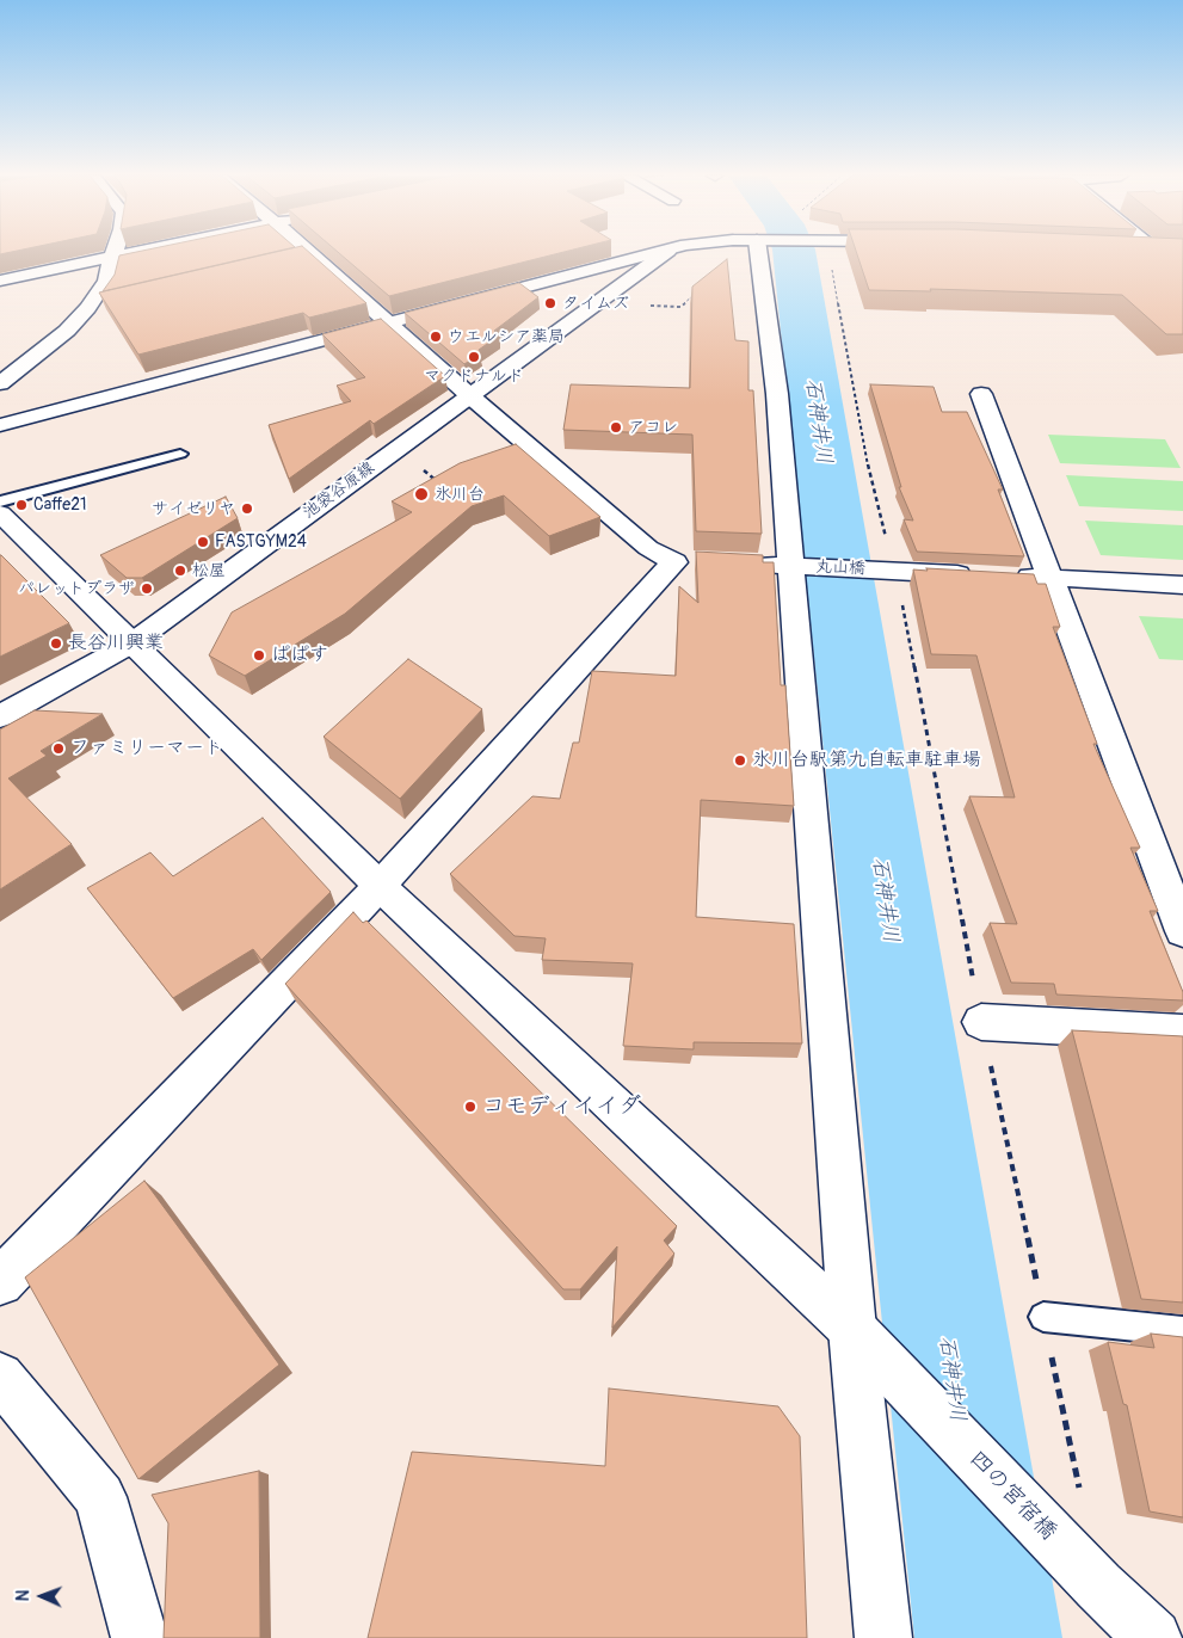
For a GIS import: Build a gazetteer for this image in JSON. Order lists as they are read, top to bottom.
{
  "streets": {
    "street": ["池袋谷原線", "丸山橋", "四の宮宿橋"]
  },
  "crossings": [
    ["池袋谷原線", "四の宮宿橋"]
  ],
  "water": ["石神井川"],
  "places": [
    "タイムズ",
    "ウエルシア薬局",
    "マクドナルド",
    "アコレ",
    "氷川台",
    "Caffe21",
    "サイゼリヤ",
    "FASTGYM24",
    "松屋",
    "パレットプラザ",
    "長谷川興業",
    "ぱぱす",
    "ファミリーマート",
    "氷川台駅第九自転車駐車場",
    "コモディイイダ"
  ],
  "north": "left"
}
